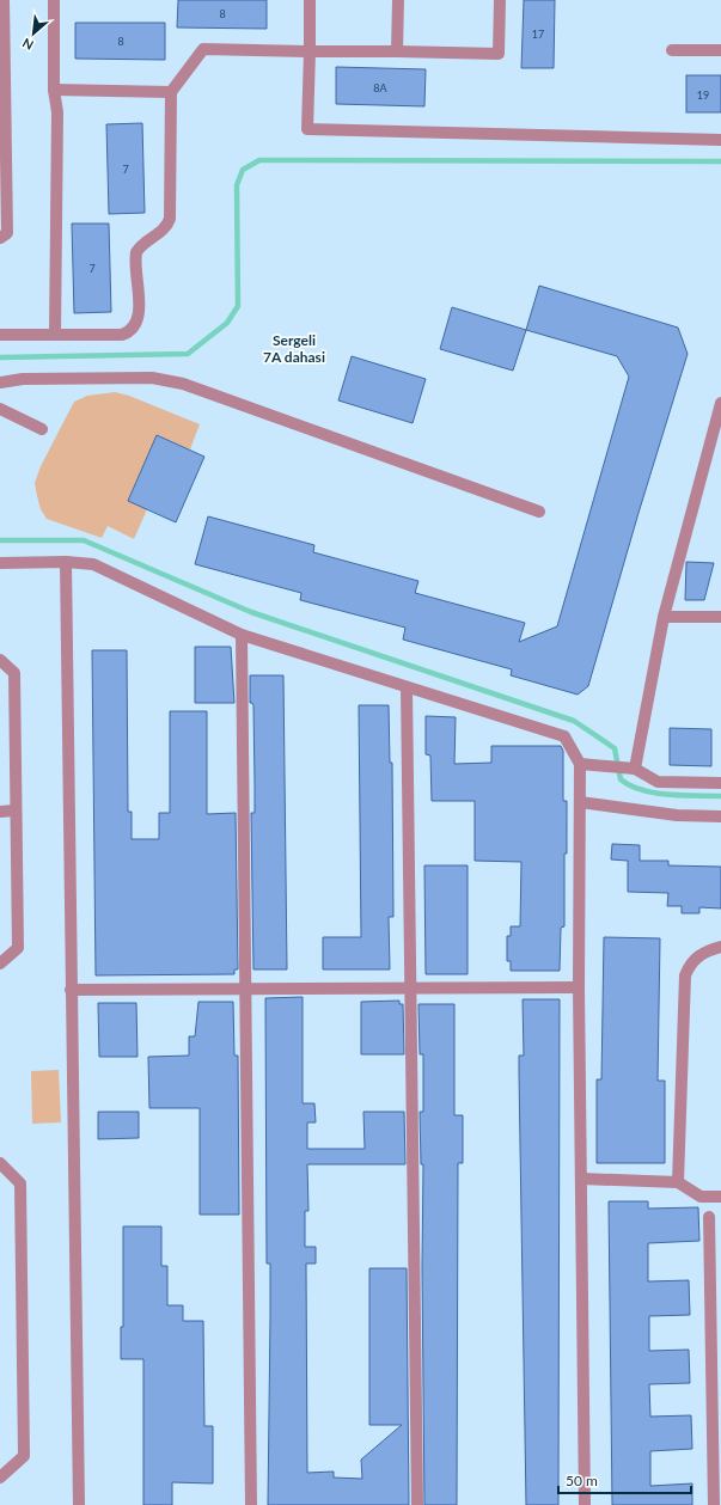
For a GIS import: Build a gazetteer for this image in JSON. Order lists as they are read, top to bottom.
{
  "districts": ["Sergeli 7A dahasi"],
  "house_numbers": [
    "8",
    "17",
    "8",
    "8А",
    "19",
    "7",
    "7"
  ],
  "scale_bar": "50 m",
  "north": "bottom left"
}
